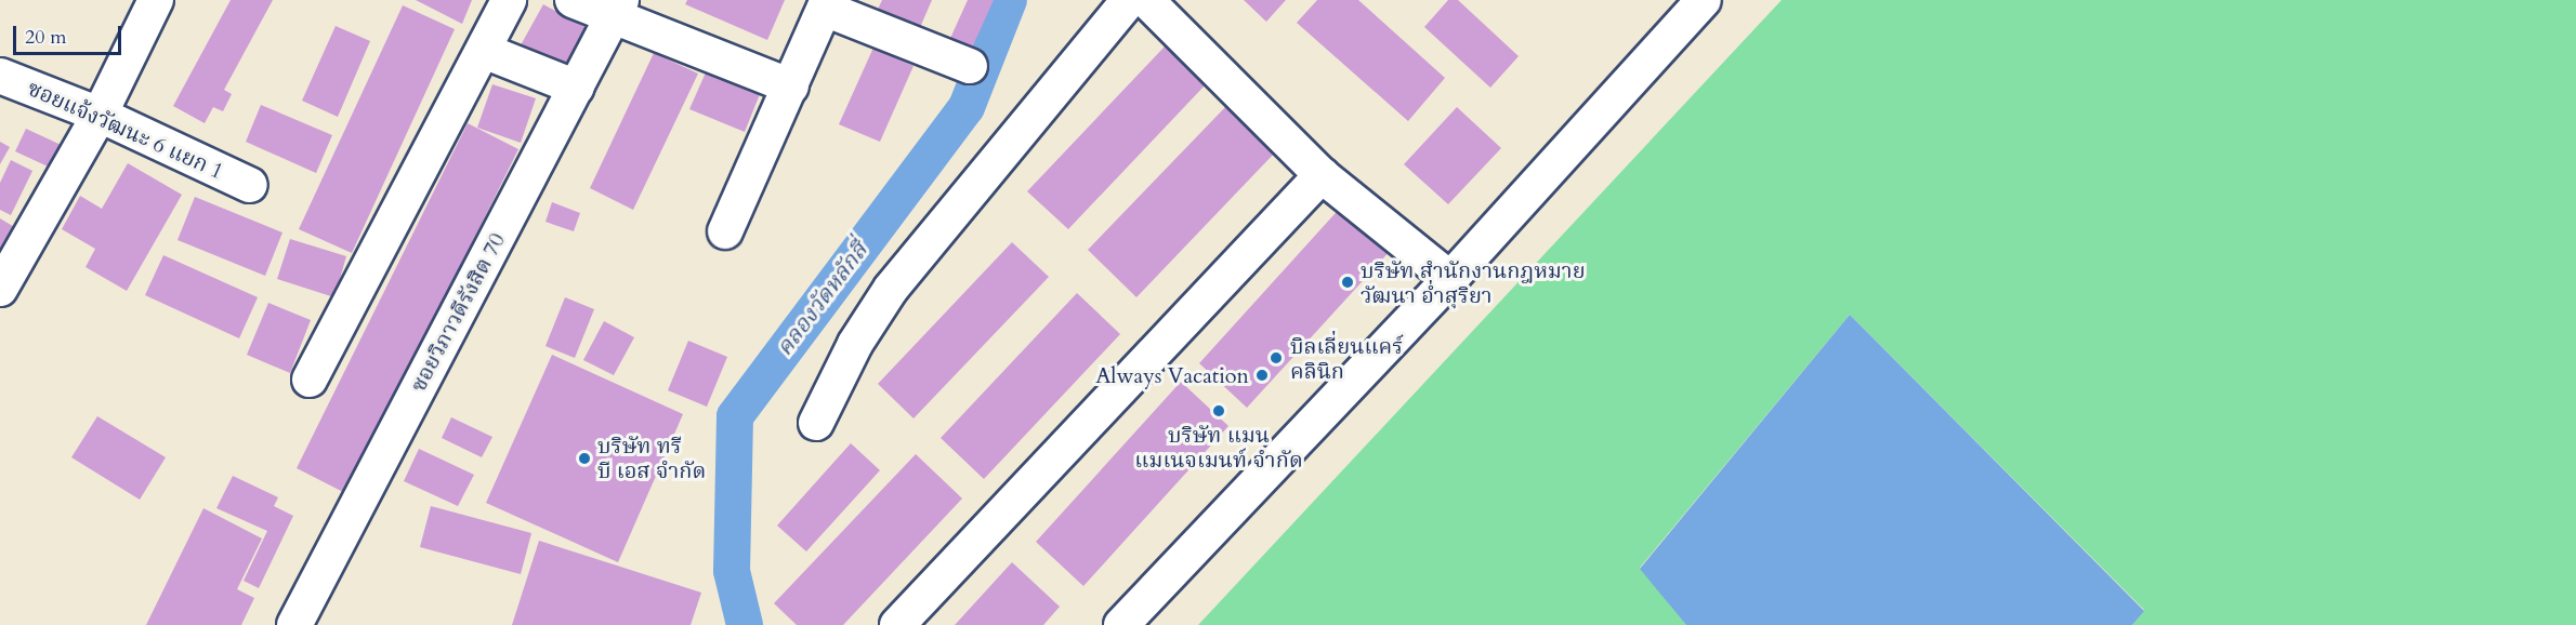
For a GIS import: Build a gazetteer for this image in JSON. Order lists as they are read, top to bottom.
{
  "streets": {
    "street": ["ซอยแจ้งวัฒนะ 6 แยก 1", "ซอยวิภาวดีรังสิต 70"]
  },
  "water": ["คลองวัดหลักสี่"],
  "places": [
    "บริษัท สำนักงานกฎหมาย วัฒนา อ่ำสุริยา",
    "บิลเลี่ยนแคร์ คลินิก",
    "Always Vacation",
    "บริษัท แมน แมเนจเมนท์ จำกัด",
    "บริษัท ทรี บี เอส จำกัด"
  ],
  "scale_bar": "20 m"
}
